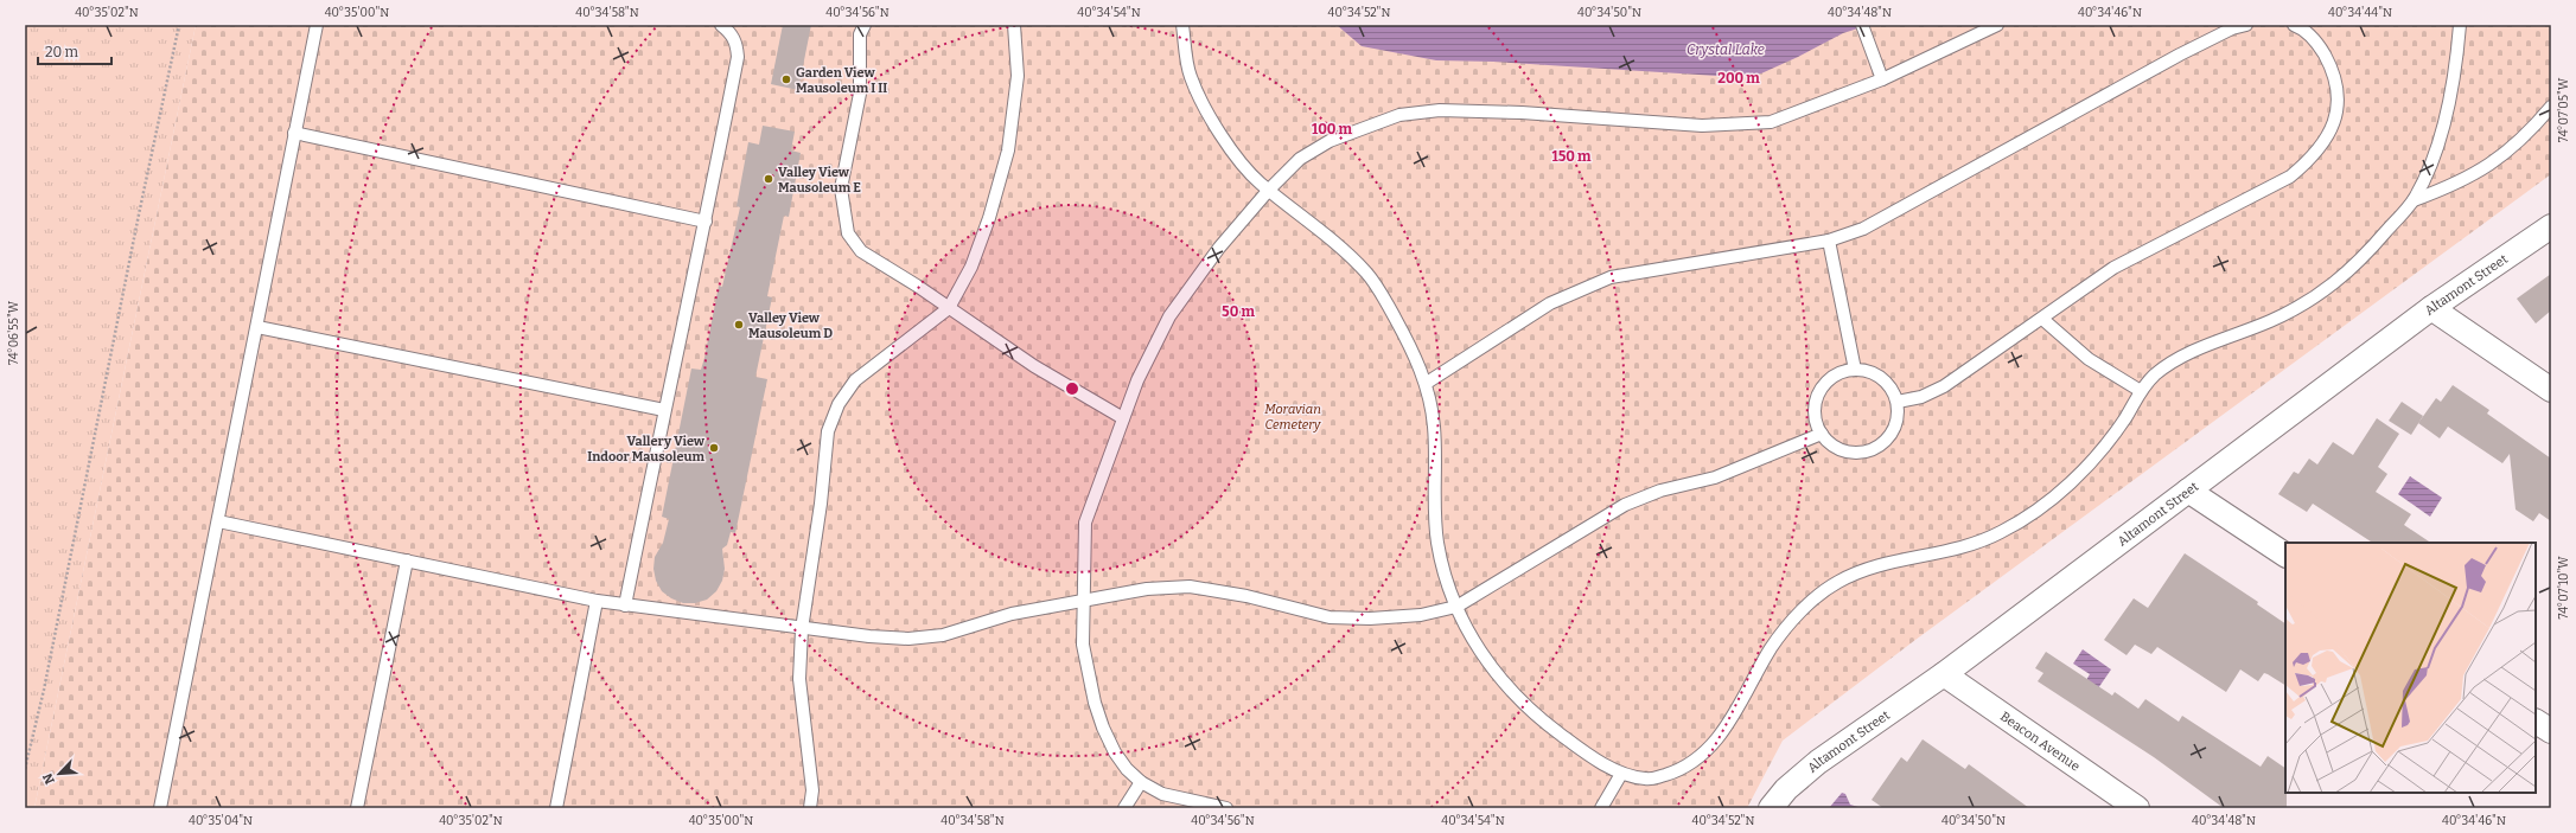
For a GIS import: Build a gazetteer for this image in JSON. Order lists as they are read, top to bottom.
{
  "streets": {
    "street": ["Altamont Street", "Beacon Avenue"]
  },
  "crossings": [
    ["Altamont Street", "Beacon Avenue"]
  ],
  "water": ["Crystal Lake"],
  "parks": ["Moravian Cemetery"],
  "places": [
    "Garden View Mausoleum I II",
    "Valley View Mausoleum E",
    "Valley View Mausoleum D",
    "Vallery View Indoor Mausoleum"
  ],
  "scale_bar": "20 m",
  "north": "bottom left",
  "coordinates": [
    "40°35'02\"N",
    "40°35'00\"N",
    "40°34'58\"N",
    "40°34'56\"N",
    "40°34'54\"N",
    "40°34'52\"N",
    "40°34'50\"N",
    "40°34'48\"N",
    "40°34'46\"N",
    "40°34'44\"N",
    "74°07'05\"W",
    "74°06'55\"W",
    "74°07'10\"W",
    "40°35'04\"N"
  ],
  "rings": [
    "200 m",
    "100 m",
    "150 m",
    "50 m"
  ]
}
